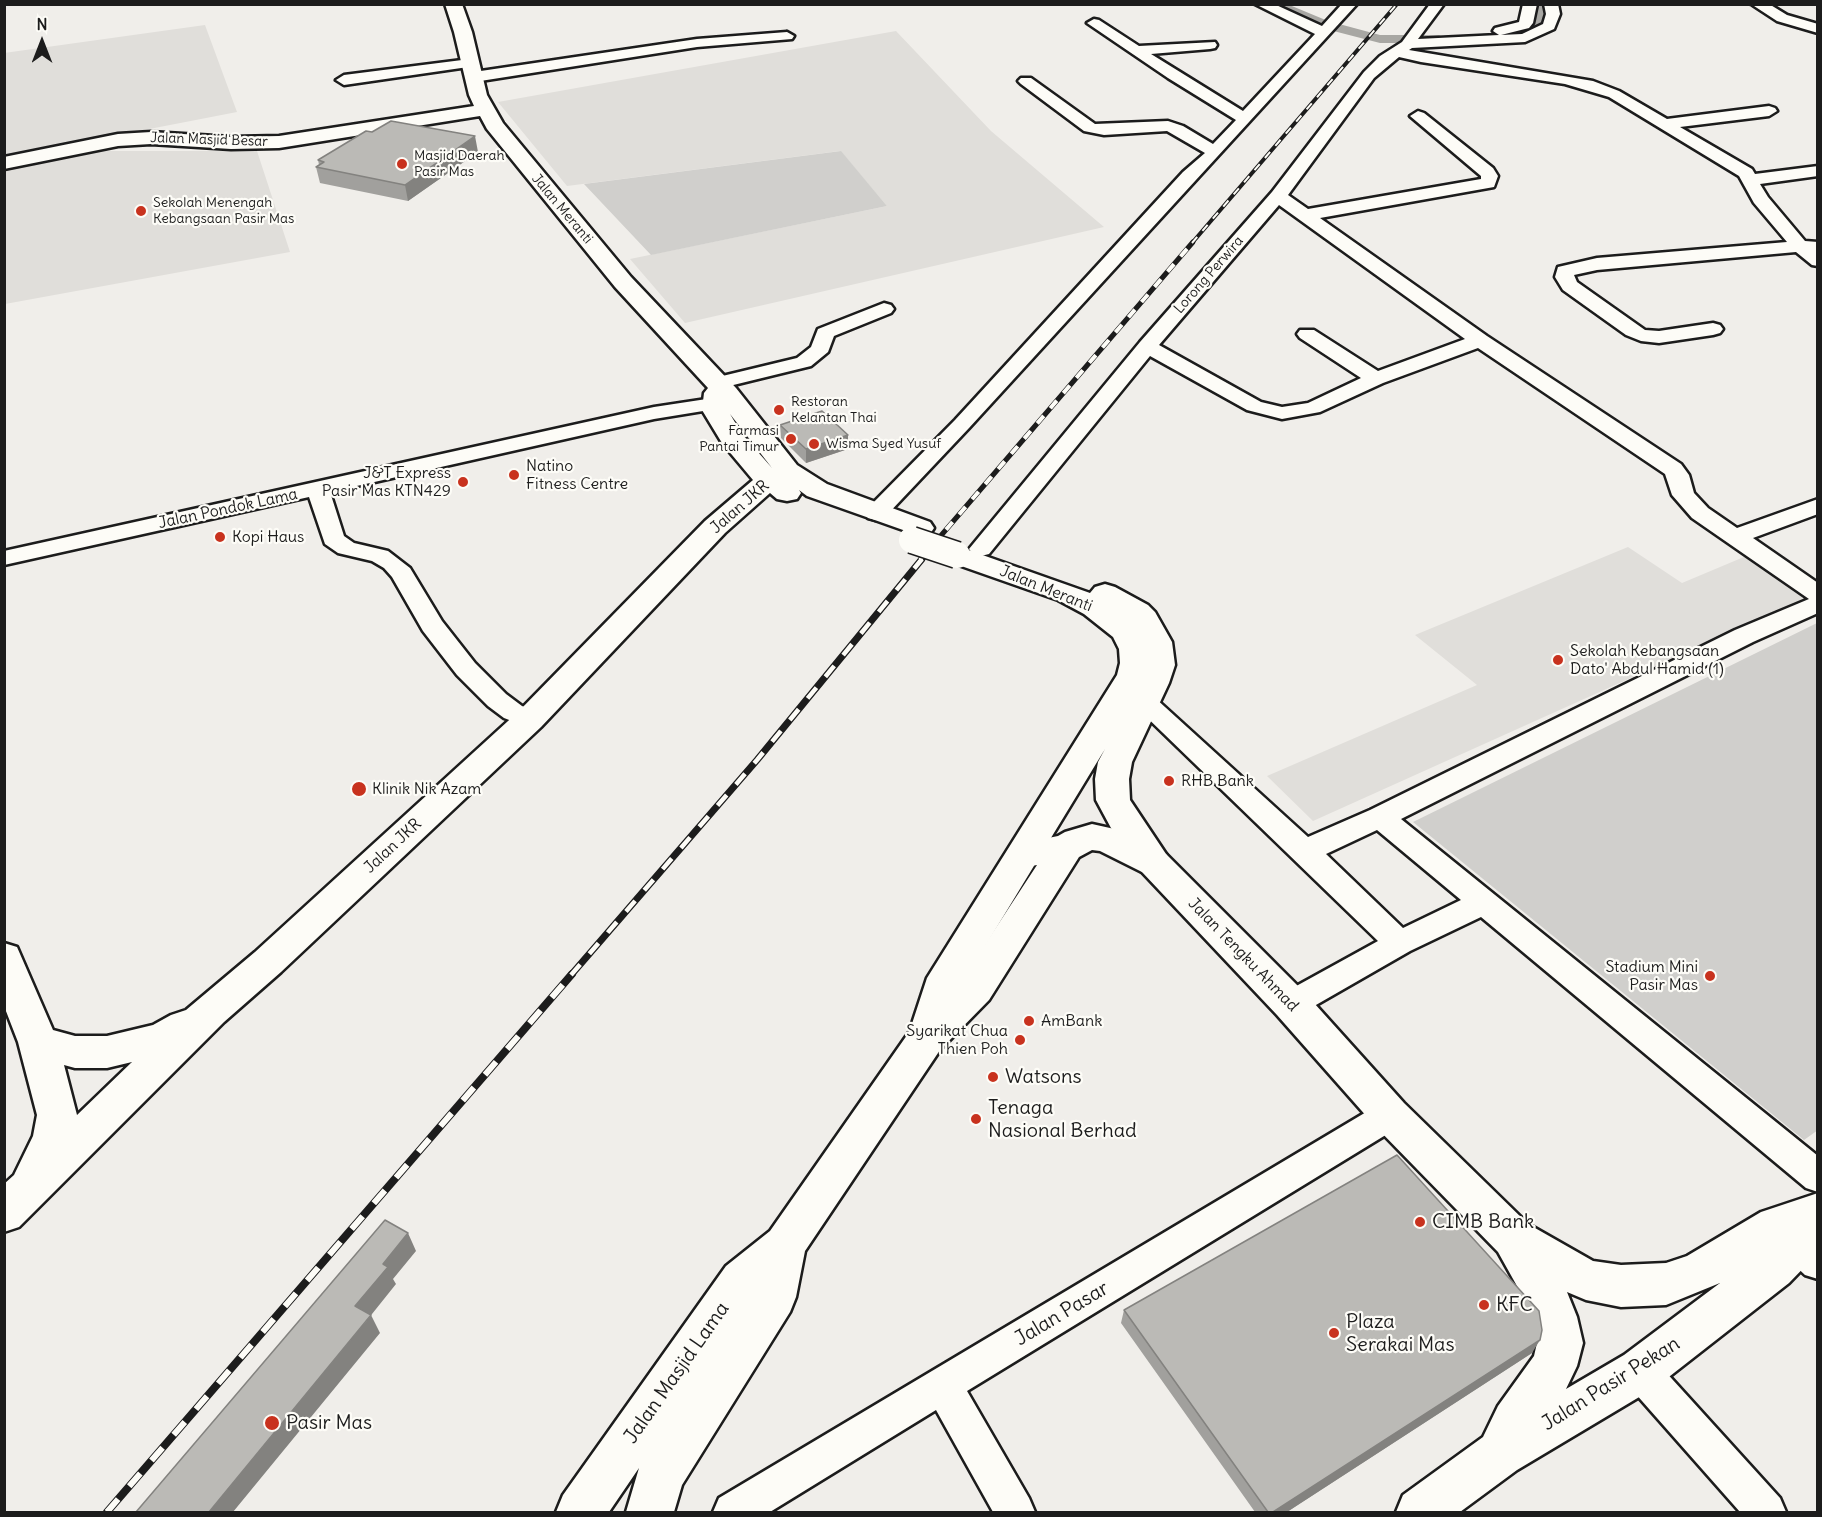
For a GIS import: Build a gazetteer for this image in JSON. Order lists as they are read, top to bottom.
{
  "streets": {
    "main road": [
      "Jalan Masjid Besar",
      "Jalan Meranti",
      "Jalan JKR",
      "Jalan Tengku Ahmad",
      "Jalan Masjid Lama",
      "Jalan Pasir Pekan"
    ],
    "street": ["Lorong Perwira", "Jalan Pondok Lama", "Jalan Pasar"]
  },
  "crossings": [
    ["Jalan Masjid Besar", "Jalan Meranti"],
    ["Jalan Meranti", "Lorong Perwira"],
    ["Jalan Meranti", "Jalan JKR"],
    ["Jalan Meranti", "Jalan Pondok Lama"],
    ["Jalan Meranti", "Jalan Tengku Ahmad"],
    ["Jalan Meranti", "Jalan Masjid Lama"],
    ["Jalan Tengku Ahmad", "Jalan Pasar"]
  ],
  "places": [
    "Masjid Daerah Pasir Mas",
    "Sekolah Menengah Kebangsaan Pasir Mas",
    "Restoran Kelantan Thai",
    "Farmasi Pantai Timur",
    "Wisma Syed Yusuf",
    "Natino Fitness Centre",
    "J&T Express Pasir Mas KTN429",
    "Kopi Haus",
    "Sekolah Kebangsaan Dato' Abdul Hamid (1)",
    "RHB Bank",
    "Klinik Nik Azam",
    "Stadium Mini Pasir Mas",
    "AmBank",
    "Syarikat Chua Thien Poh",
    "Watsons",
    "Tenaga Nasional Berhad",
    "CIMB Bank",
    "KFC",
    "Plaza Serakai Mas",
    "Pasir Mas"
  ],
  "north": "top"
}
